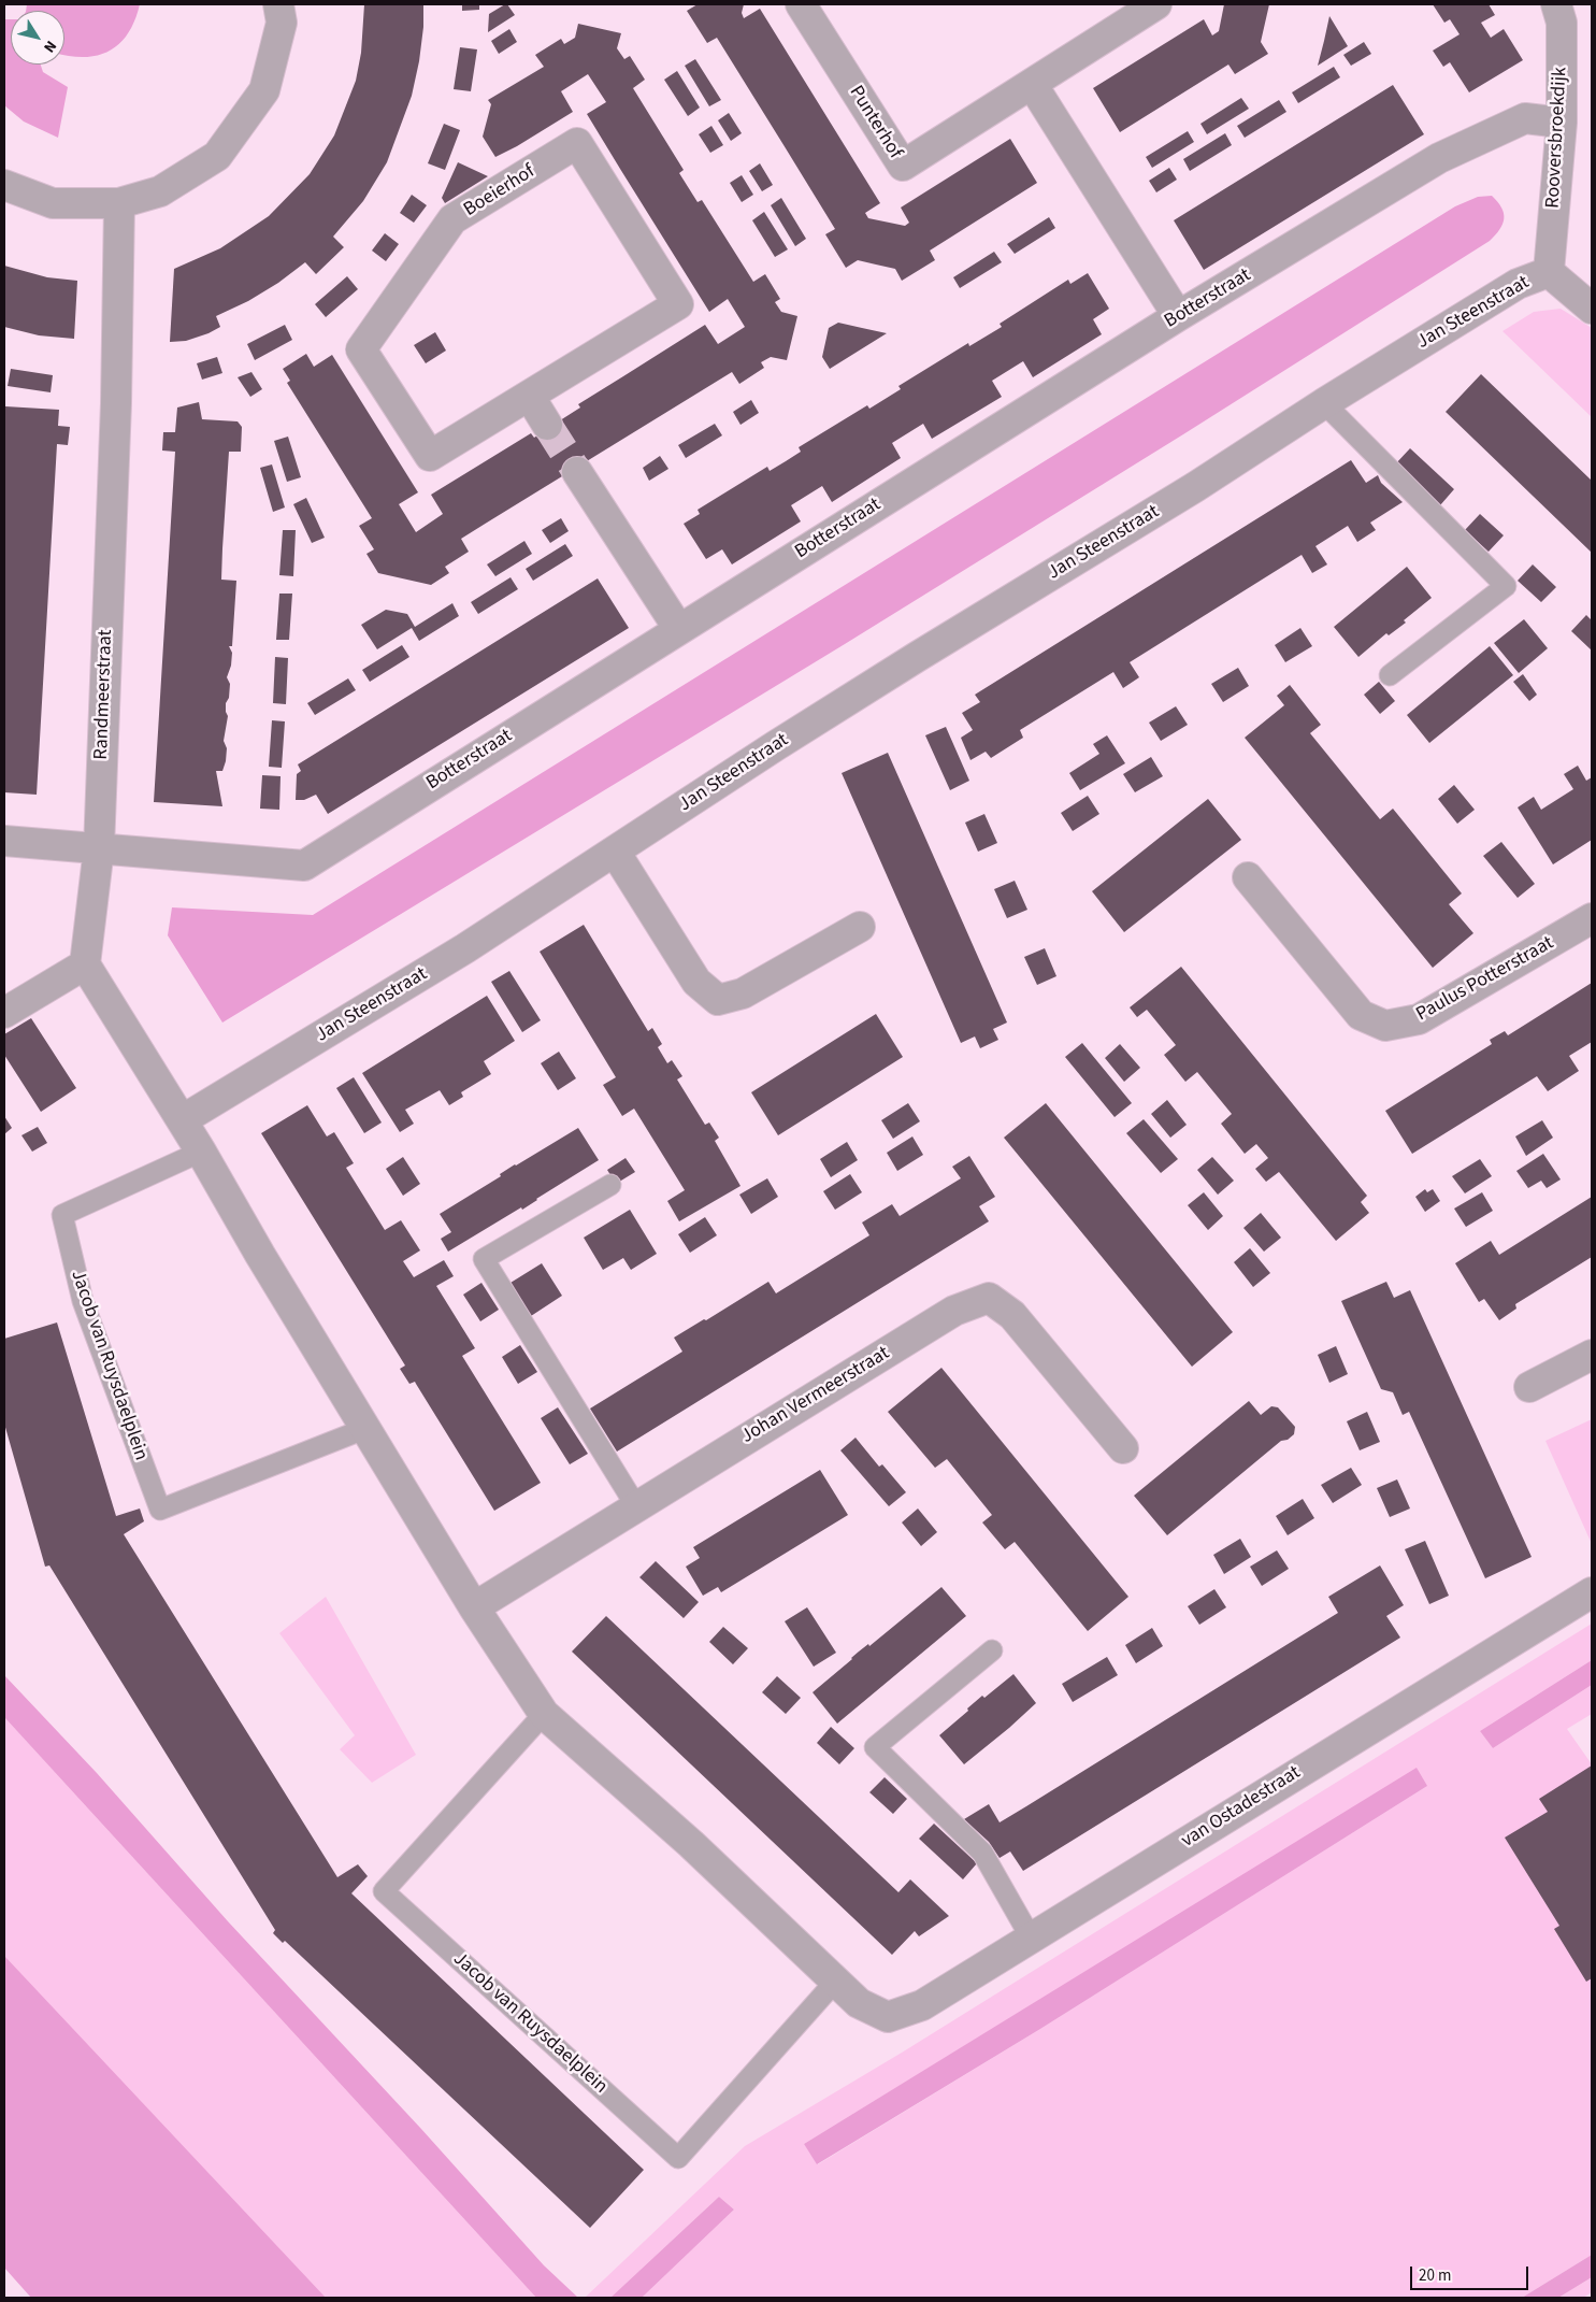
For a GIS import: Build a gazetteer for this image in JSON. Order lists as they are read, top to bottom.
{
  "streets": {
    "street": [
      "Punterhof",
      "Rooversbroekdijk",
      "Boeierhof",
      "Botterstraat",
      "Jan Steenstraat",
      "Randmeerstraat",
      "Paulus Potterstraat",
      "Johan Vermeerstraat",
      "van Ostadestraat"
    ],
    "lane": ["Jacob van Ruysdaelplein"]
  },
  "crossings": [
    ["Rooversbroekdijk", "Botterstraat"],
    ["Rooversbroekdijk", "Jan Steenstraat"],
    ["Botterstraat", "Randmeerstraat"],
    ["Jacob van Ruysdaelplein", "van Ostadestraat"]
  ],
  "scale_bar": "20 m",
  "north": "bottom right"
}
